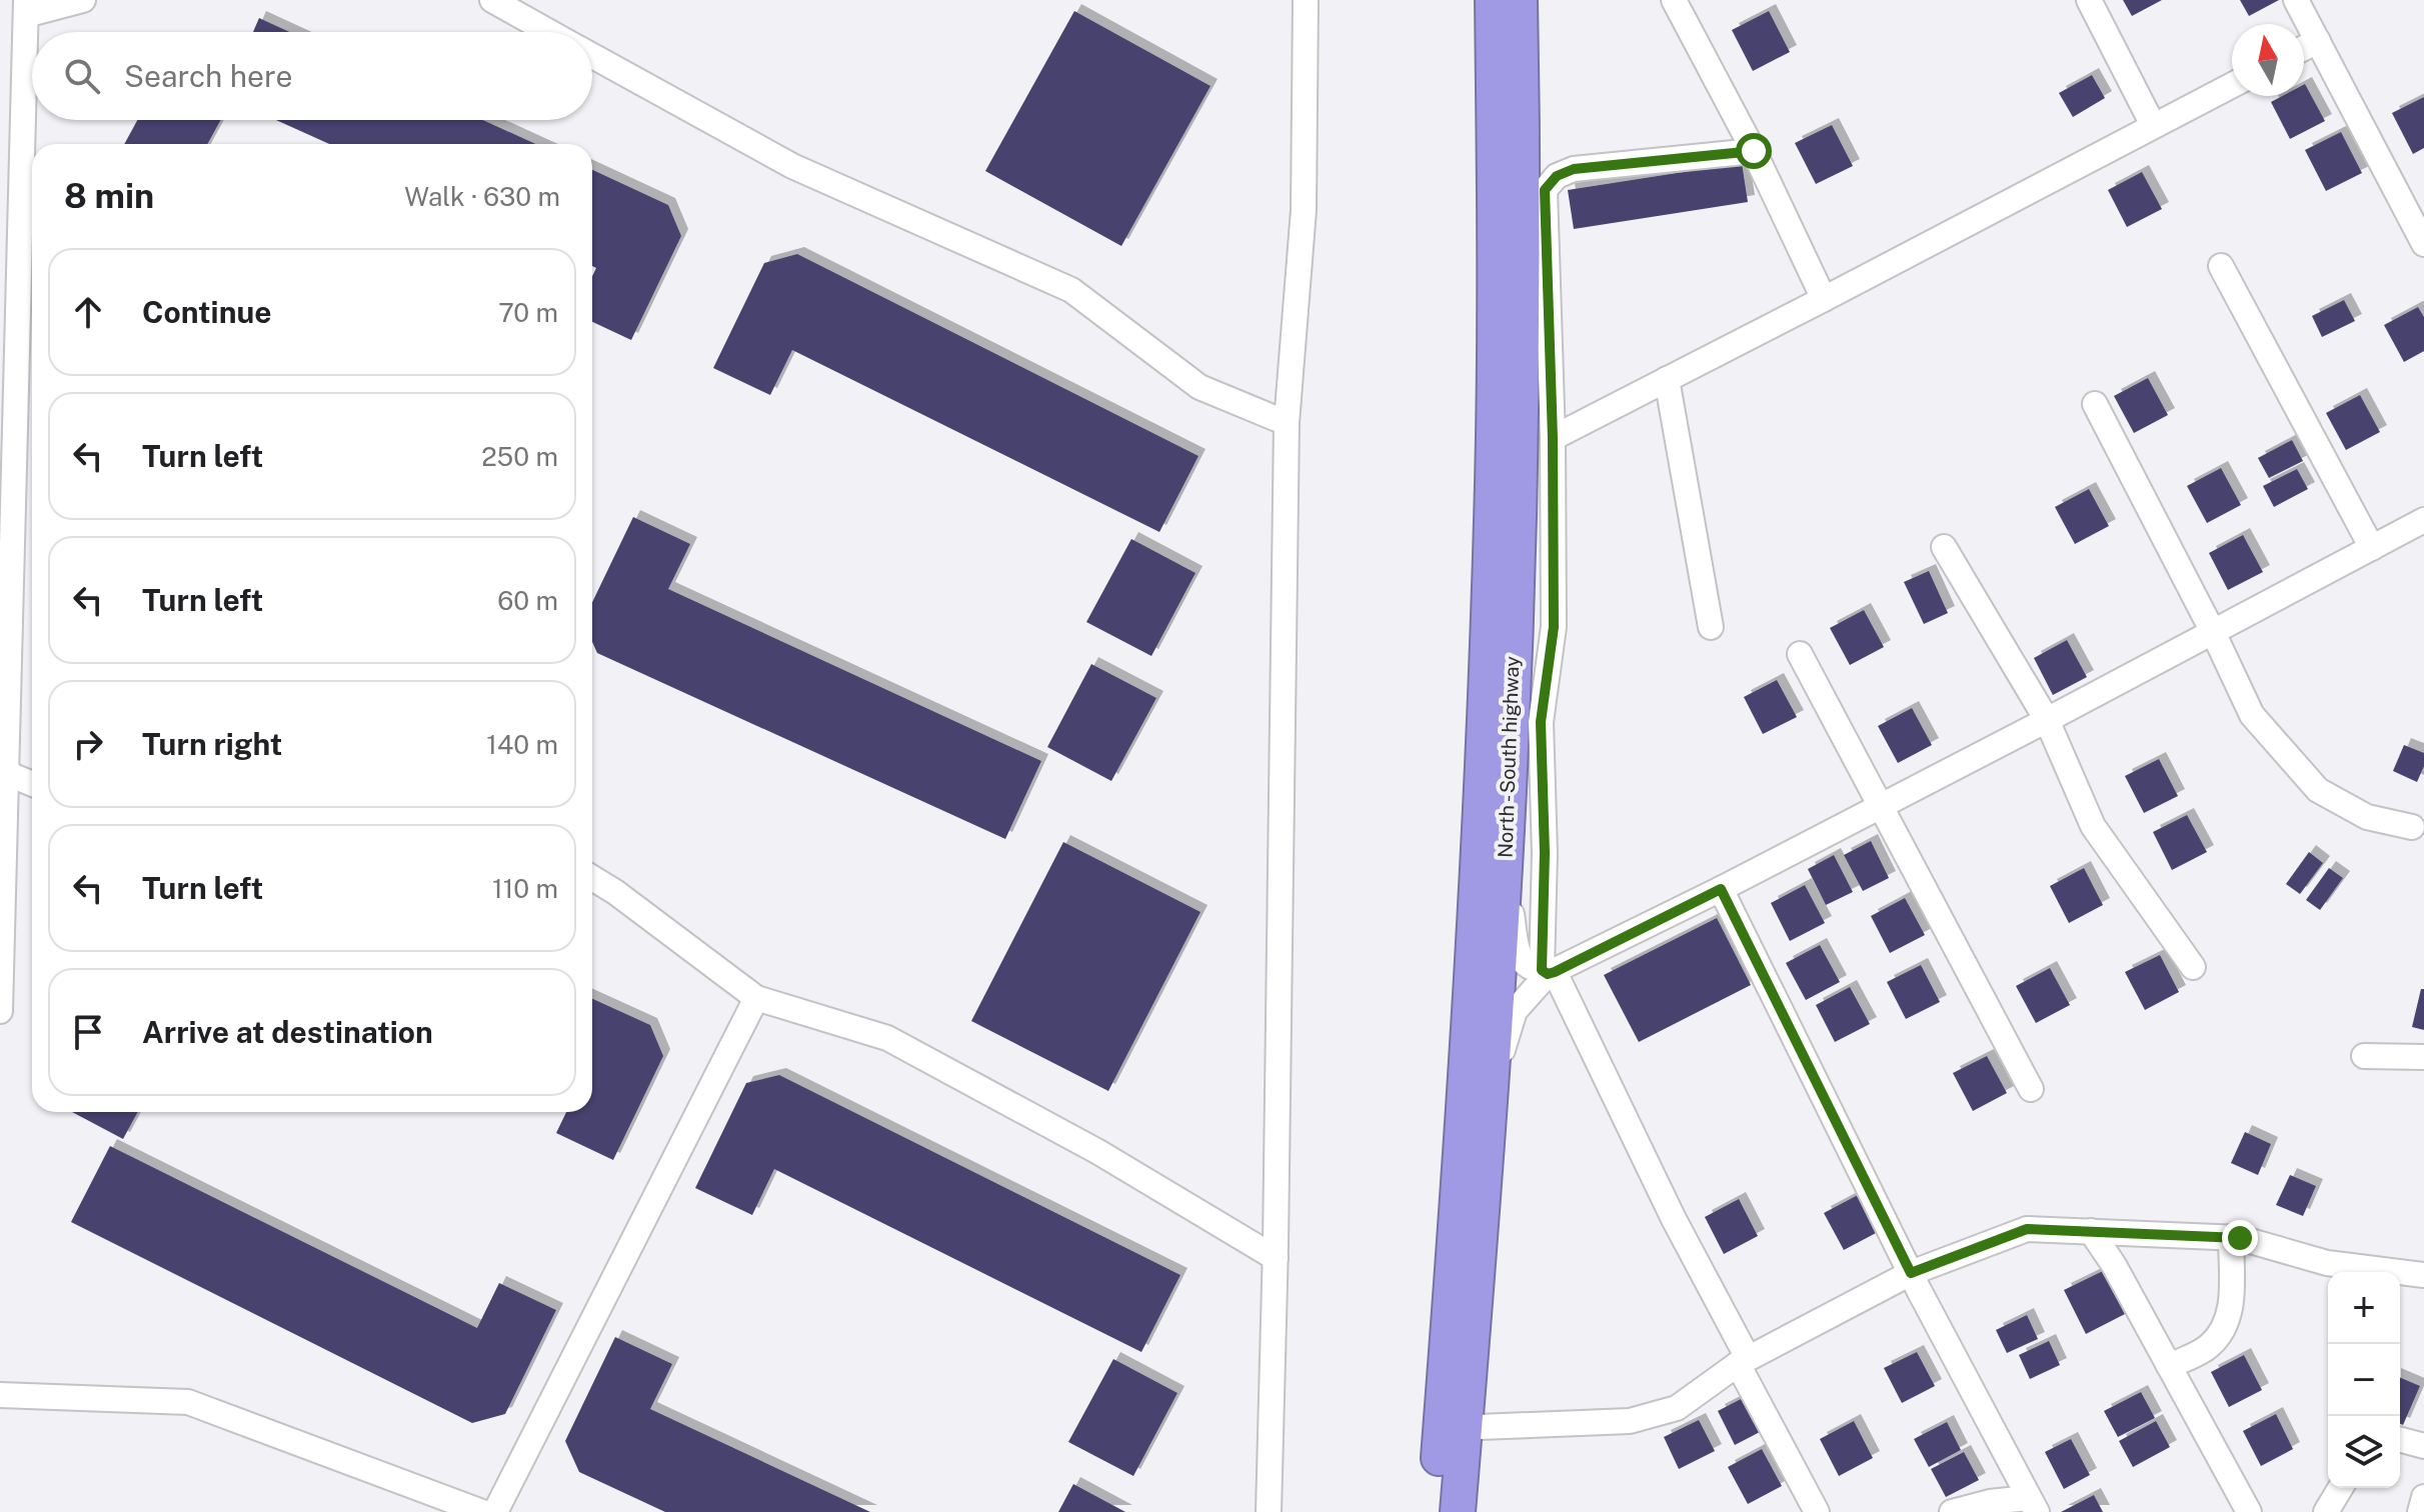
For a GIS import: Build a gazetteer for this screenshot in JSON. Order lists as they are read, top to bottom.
{
  "streets": {
    "highway": ["North - South highway"]
  },
  "north": "top",
  "page": {
    "search": "Search here",
    "heading": ["8 min", "Walk · 630 m"],
    "list": [
      ["Continue", "70 m"],
      ["Turn left", "250 m"],
      ["Turn left", "60 m"],
      ["Turn right", "140 m"],
      ["Turn left", "110 m"],
      "Arrive at destination"
    ],
    "map_buttons": ["+", "−"]
  }
}
